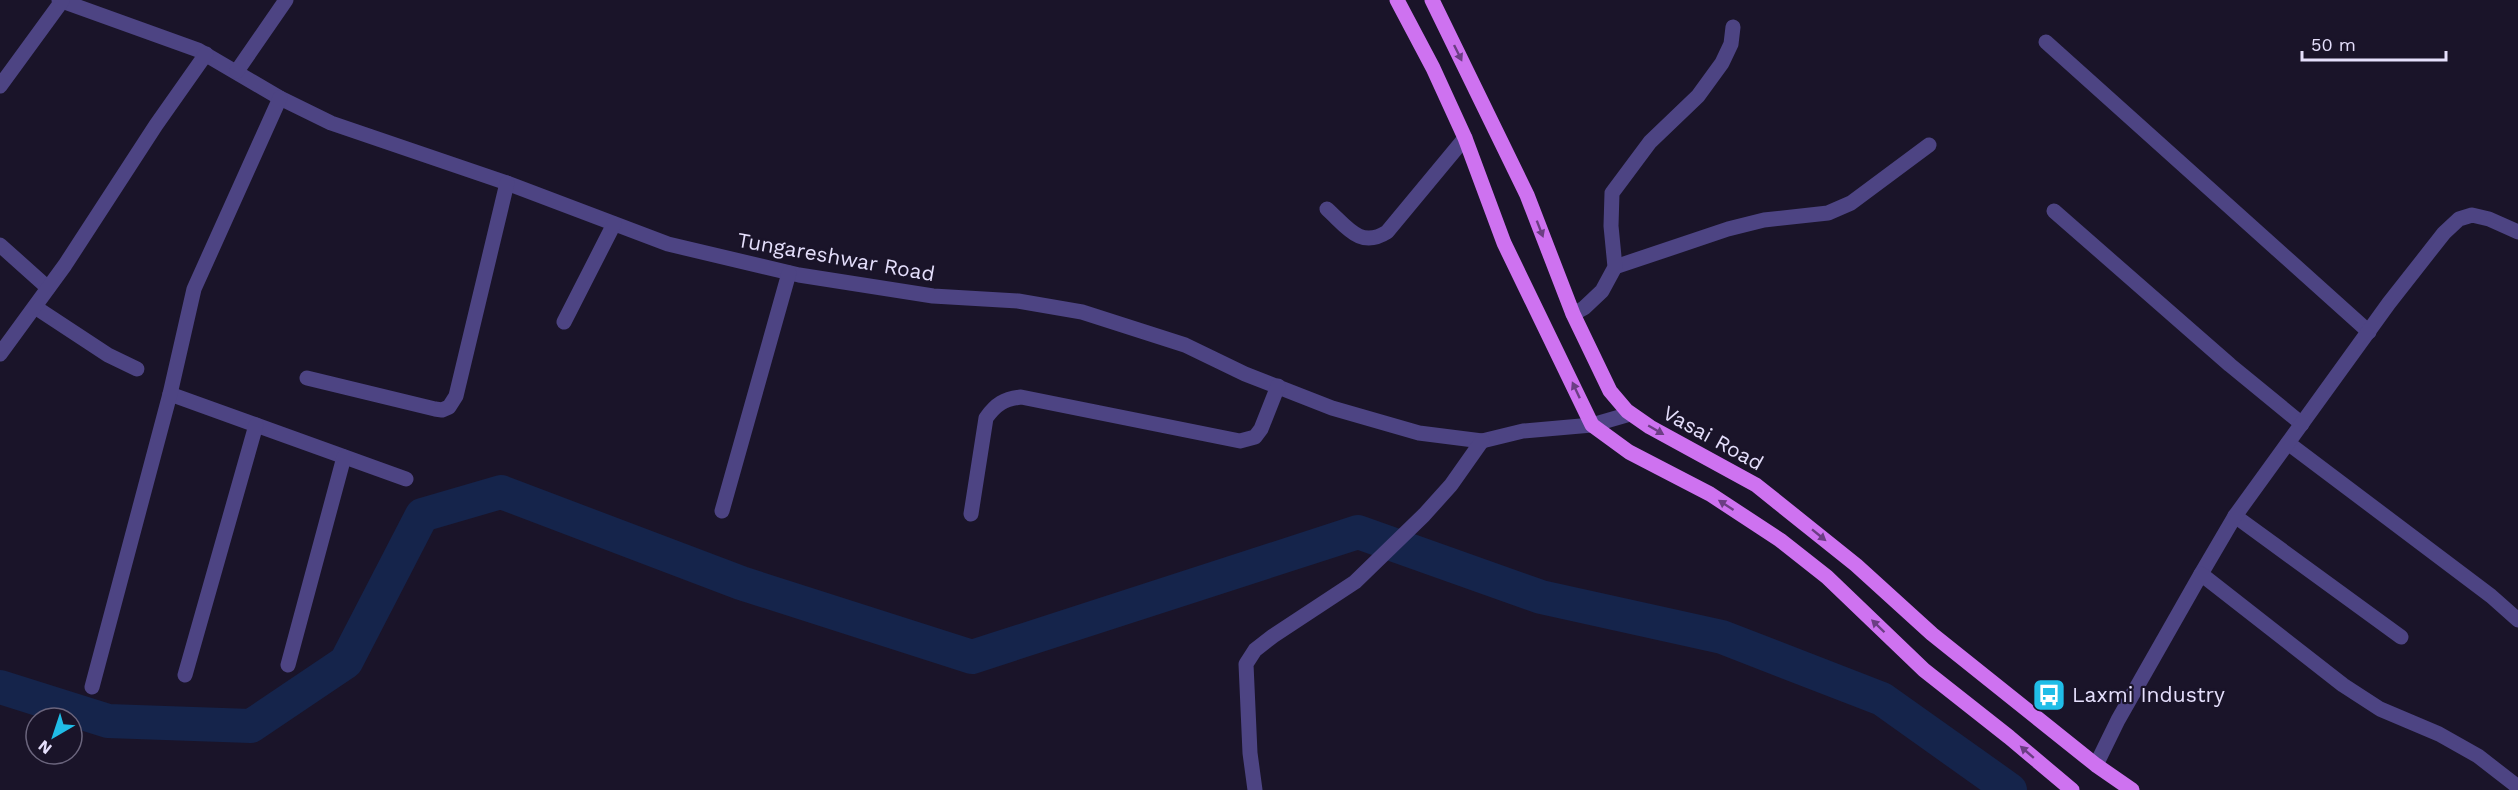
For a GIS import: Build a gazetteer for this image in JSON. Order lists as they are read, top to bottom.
{
  "streets": {
    "main road": ["Vasai Road"],
    "street": ["Tungareshwar Road"]
  },
  "crossings": [
    ["Tungareshwar Road", "Vasai Road"]
  ],
  "places": {
    "bus stop": ["Laxmi Industry"]
  },
  "scale_bar": "50 m",
  "north": "bottom left"
}
